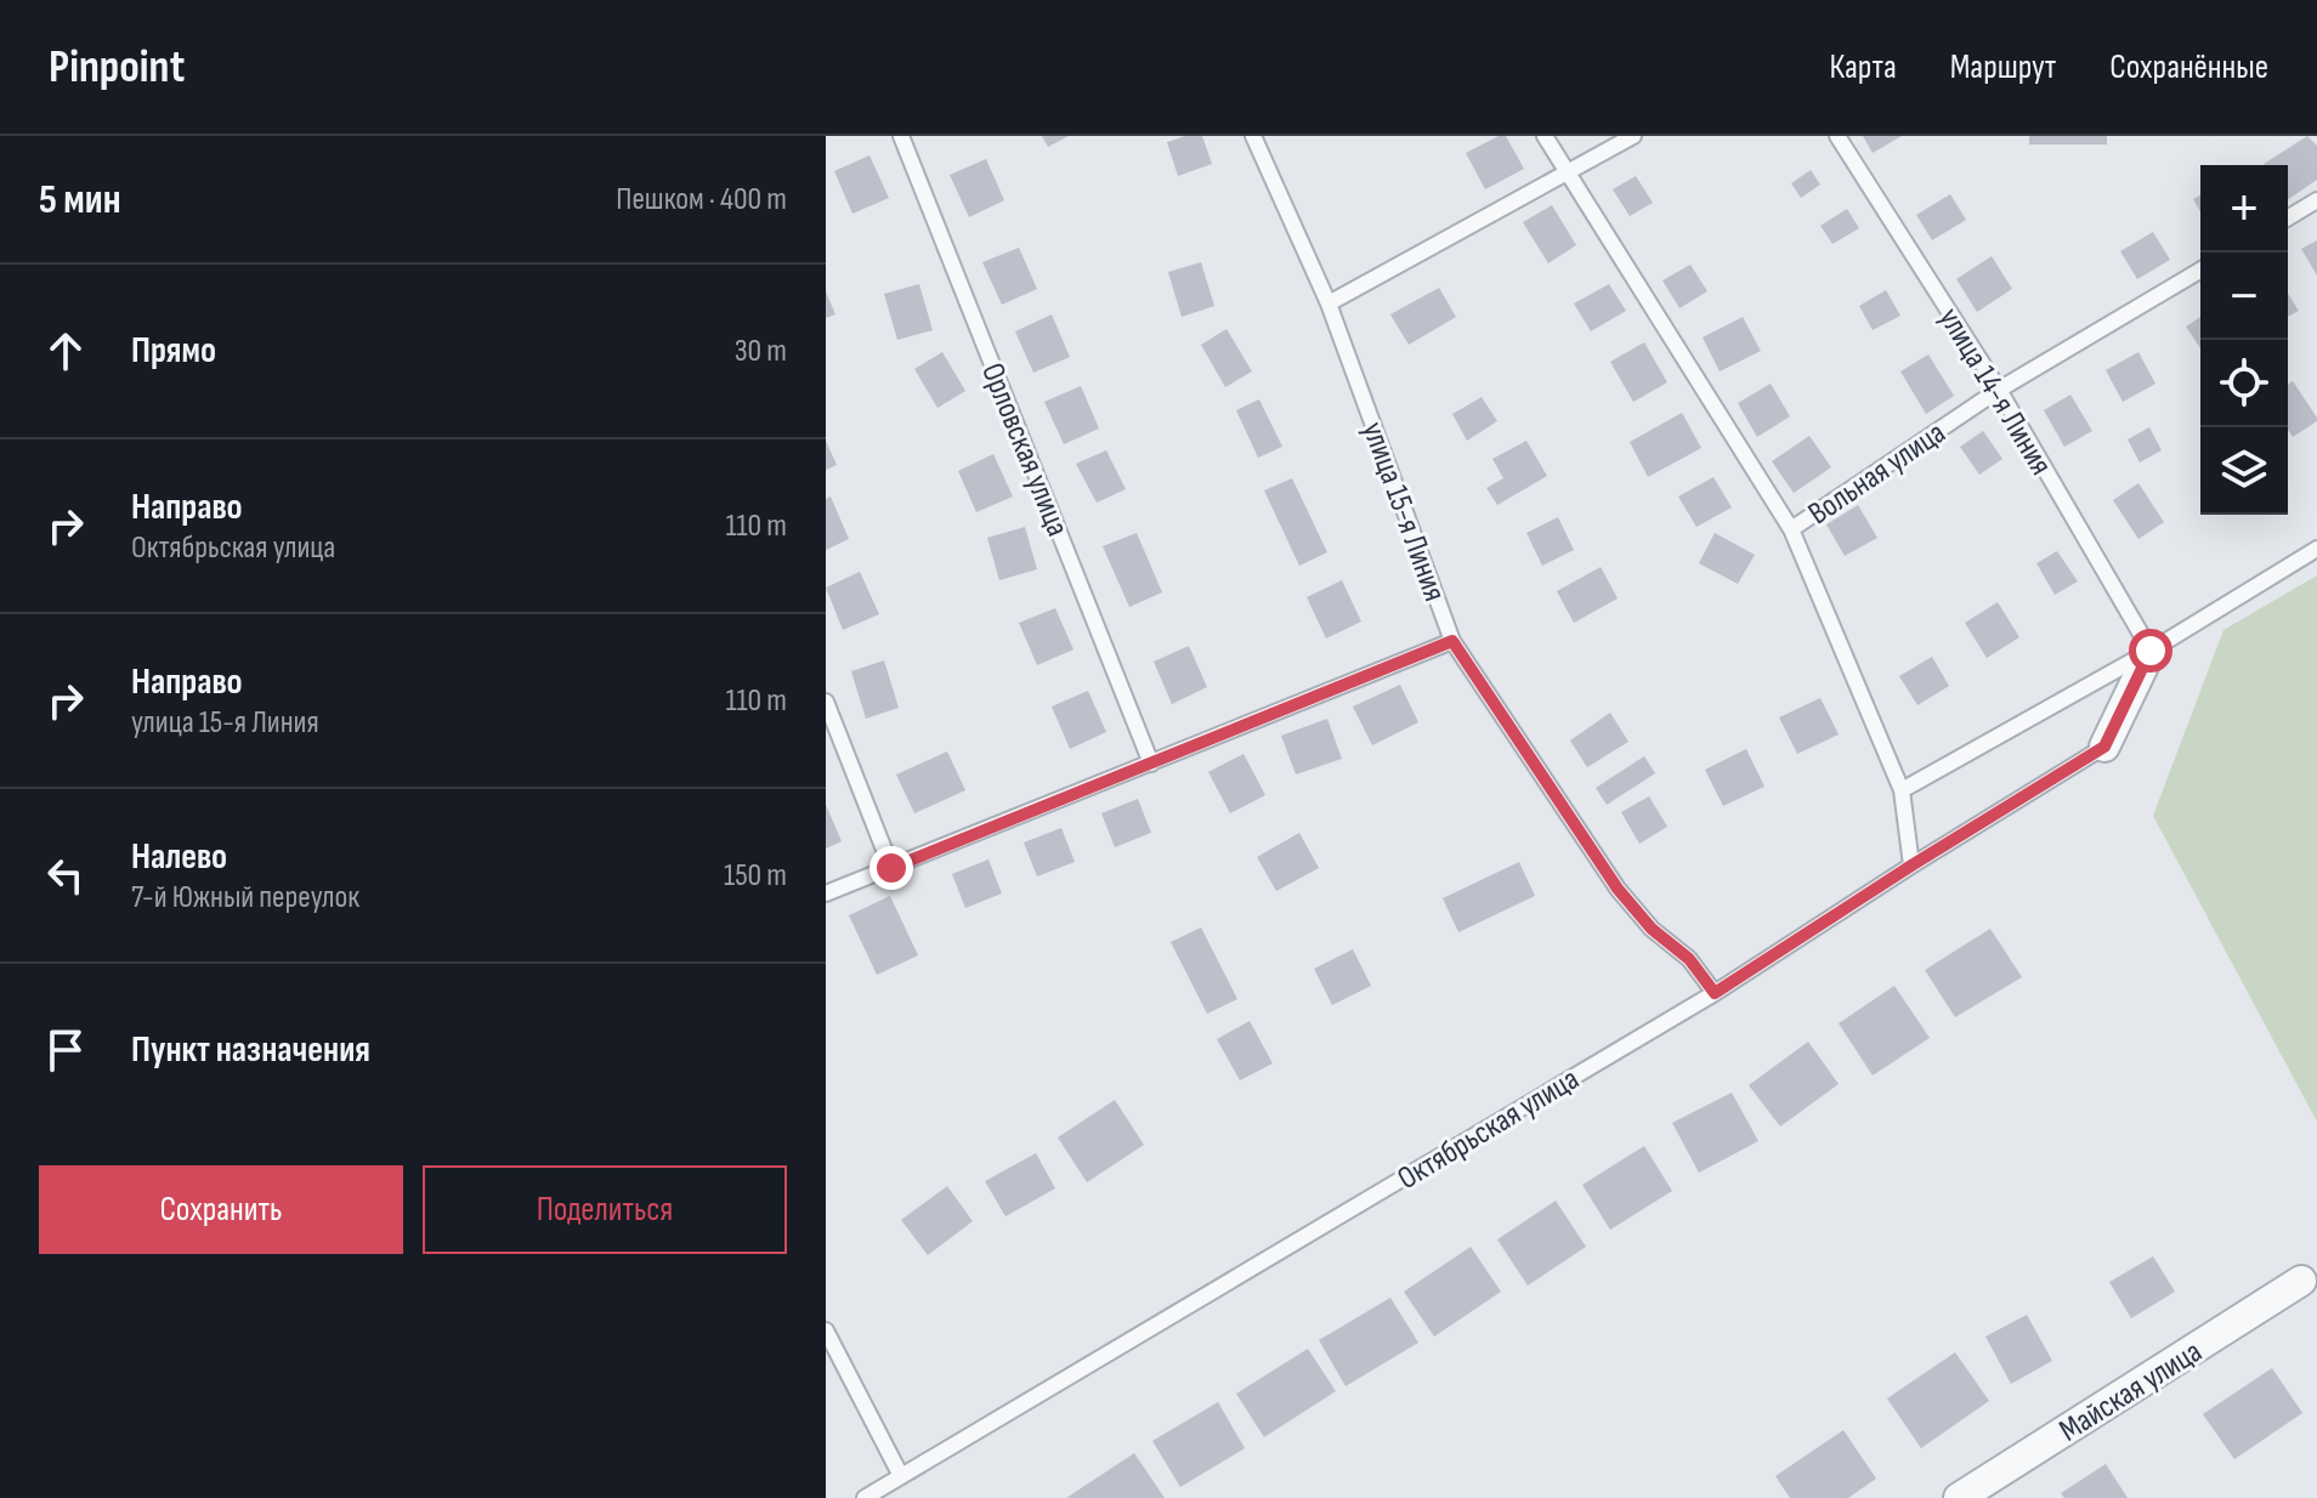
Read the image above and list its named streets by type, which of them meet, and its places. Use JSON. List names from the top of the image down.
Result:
{
  "streets": {
    "street": ["Майская улица"],
    "lane": [
      "улица 14-я Линия",
      "Орловская улица",
      "Вольная улица",
      "улица 15-я Линия",
      "Октябрьская улица"
    ]
  },
  "crossings": [
    ["улица 14-я Линия", "Вольная улица"],
    ["улица 15-я Линия", "Октябрьская улица"]
  ],
  "page": {
    "header": "Pinpoint",
    "nav": ["Карта", "Маршрут", "Сохранённые"],
    "heading": ["5 мин", "Пешком · 400 m"],
    "map_buttons": ["+", "−"],
    "list": [
      ["Прямо", "30 m"],
      ["Направо", "Октябрьская улица", "110 m"],
      ["Направо", "улица 15-я Линия", "110 m"],
      ["Налево", "7-й Южный переулок", "150 m"],
      "Пункт назначения"
    ],
    "buttons": ["Сохранить", "Поделиться"]
  }
}
